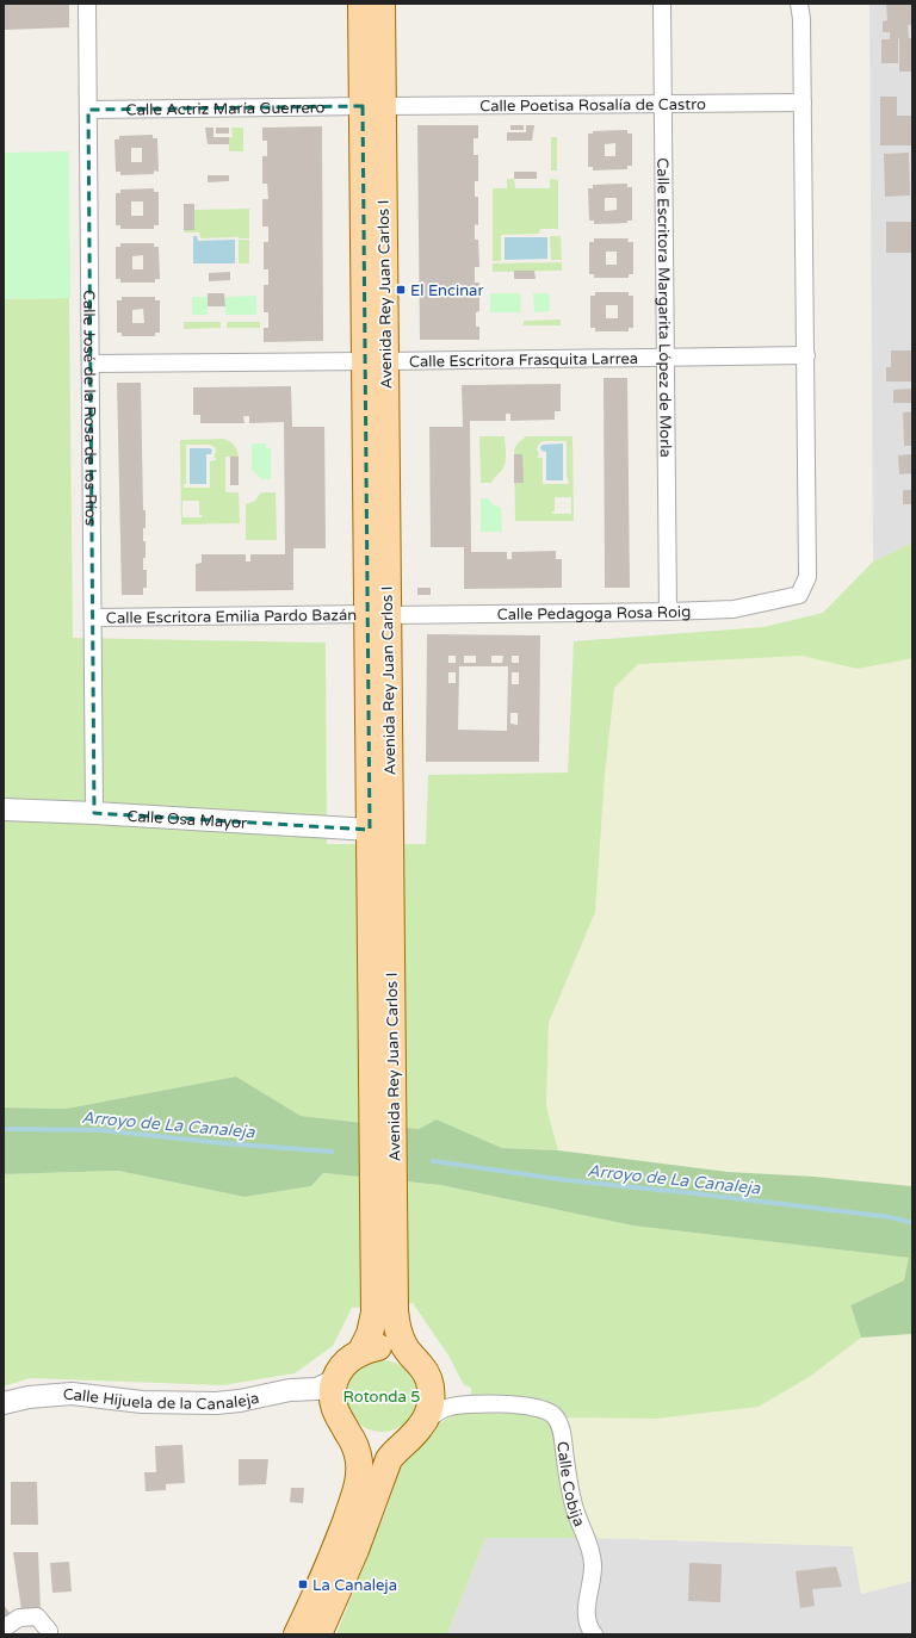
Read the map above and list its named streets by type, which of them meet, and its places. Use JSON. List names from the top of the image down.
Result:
{
  "streets": {
    "main road": ["Avenida Rey Juan Carlos I"],
    "street": [
      "Calle Poetisa Rosalía de Castro",
      "Calle Actriz María Guerrero",
      "Calle Escritora Margarita López de Morla",
      "Calle Escritora Frasquita Larrea",
      "Calle José de la Rosa de los Ríos",
      "Calle Pedagoga Rosa Roig",
      "Calle Escritora Emilia Pardo Bazán",
      "Calle Osa Mayor",
      "Calle Hijuela de la Canaleja",
      "Calle Cobija"
    ]
  },
  "crossings": [
    ["Calle Poetisa Rosalía de Castro", "Calle Actriz María Guerrero"],
    ["Calle Poetisa Rosalía de Castro", "Avenida Rey Juan Carlos I"],
    ["Calle Poetisa Rosalía de Castro", "Calle Escritora Margarita López de Morla"],
    ["Calle Actriz María Guerrero", "Avenida Rey Juan Carlos I"],
    ["Calle Actriz María Guerrero", "Calle José de la Rosa de los Ríos"],
    ["Avenida Rey Juan Carlos I", "Calle Escritora Frasquita Larrea"],
    ["Avenida Rey Juan Carlos I", "Calle Pedagoga Rosa Roig"],
    ["Avenida Rey Juan Carlos I", "Calle Escritora Emilia Pardo Bazán"],
    ["Avenida Rey Juan Carlos I", "Calle Osa Mayor"],
    ["Avenida Rey Juan Carlos I", "Calle Hijuela de la Canaleja"],
    ["Avenida Rey Juan Carlos I", "Calle Cobija"],
    ["Calle Escritora Margarita López de Morla", "Calle Escritora Frasquita Larrea"],
    ["Calle Escritora Margarita López de Morla", "Calle Pedagoga Rosa Roig"],
    ["Calle Escritora Frasquita Larrea", "Calle José de la Rosa de los Ríos"],
    ["Calle Escritora Frasquita Larrea", "Calle Pedagoga Rosa Roig"],
    ["Calle José de la Rosa de los Ríos", "Calle Escritora Emilia Pardo Bazán"],
    ["Calle José de la Rosa de los Ríos", "Calle Osa Mayor"],
    ["Calle Pedagoga Rosa Roig", "Calle Escritora Emilia Pardo Bazán"],
    ["Calle Hijuela de la Canaleja", "Calle Cobija"]
  ],
  "water": ["Arroyo de La Canaleja"],
  "parks": ["Rotonda 5"],
  "places": {
    "transit": ["El Encinar", "La Canaleja"]
  }
}
